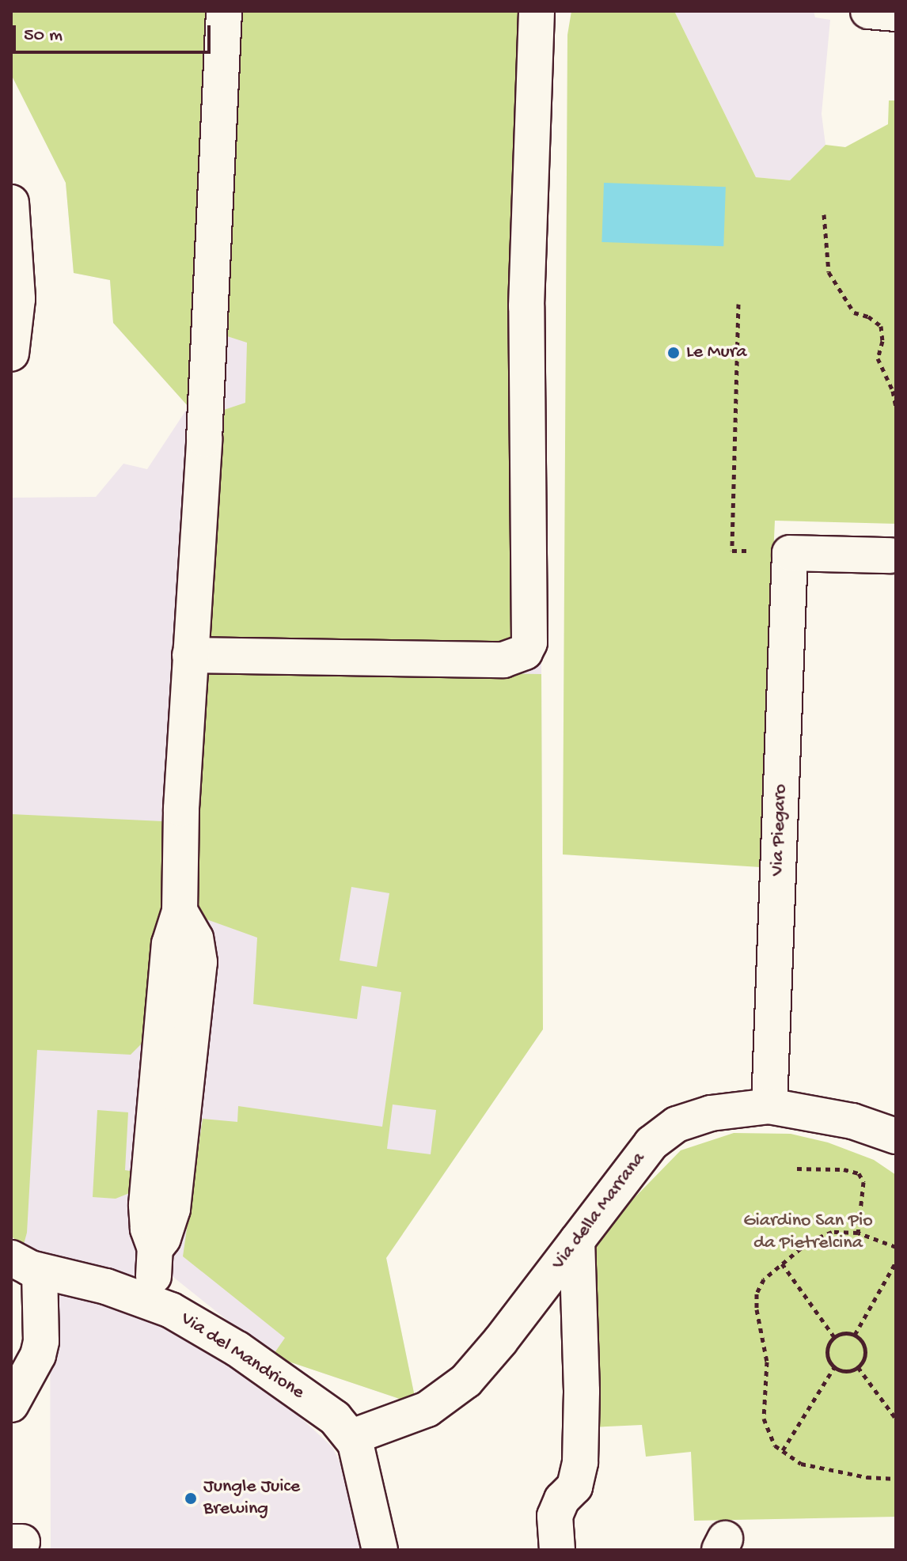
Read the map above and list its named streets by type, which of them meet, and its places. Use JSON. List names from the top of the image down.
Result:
{
  "streets": {
    "street": ["Via Piegaro", "Via della Marrana", "Via del Mandrione"]
  },
  "crossings": [
    ["Via Piegaro", "Via della Marrana"],
    ["Via della Marrana", "Via del Mandrione"]
  ],
  "parks": ["Giardino San Pio da Pietrelcina"],
  "places": ["Le Mura", "Jungle Juice Brewing"],
  "scale_bar": "50 m"
}
